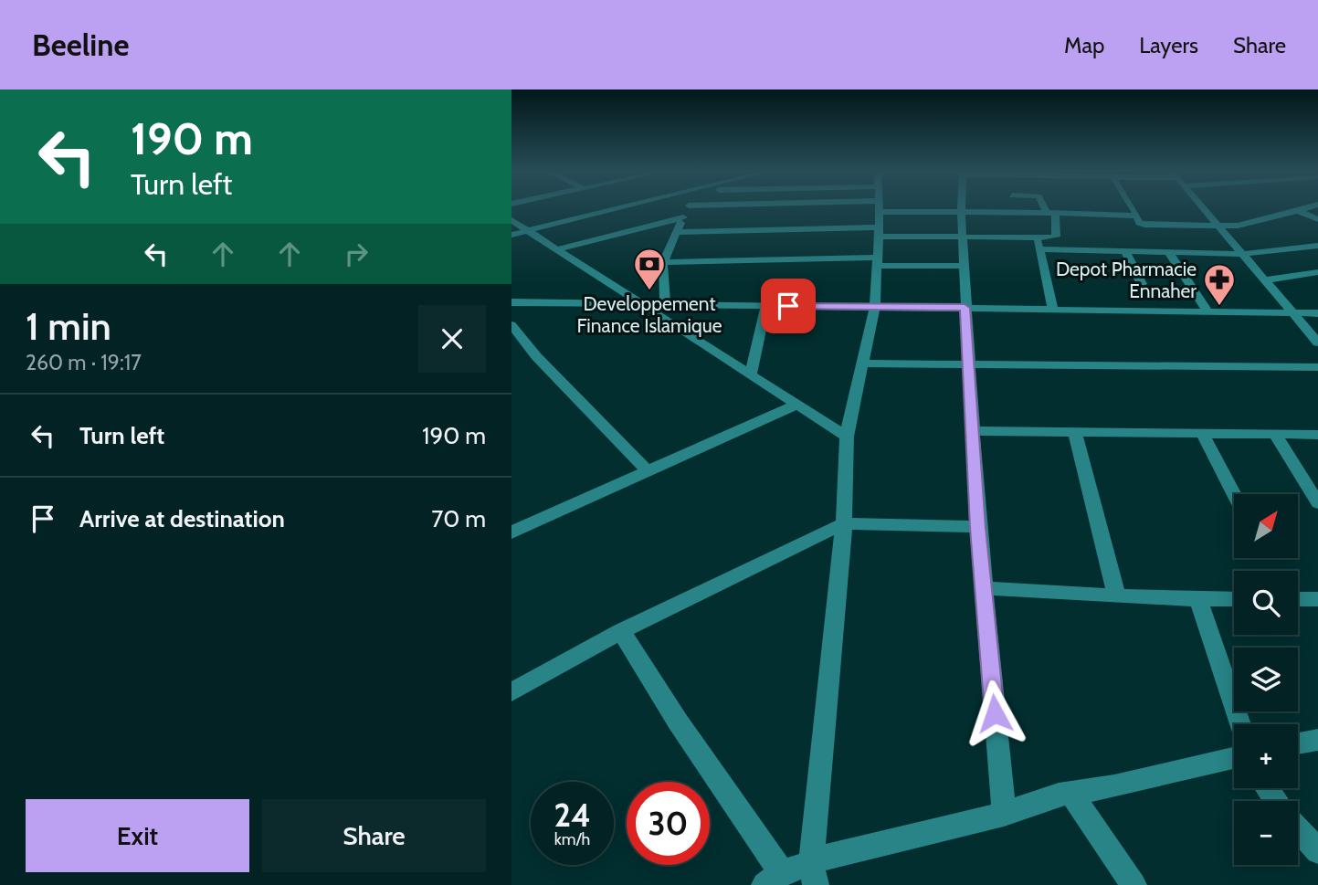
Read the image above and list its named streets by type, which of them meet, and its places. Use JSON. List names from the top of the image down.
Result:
{
  "places": {
    "bank": ["Developpement Finance Islamique"],
    "pharmacy": ["Depot Pharmacie Ennaher"]
  },
  "north": "top right",
  "page": {
    "header": "Beeline",
    "nav": ["Map", "Layers", "Share"],
    "turn": ["190 m", "Turn left"],
    "heading": ["1 min", "260 m · 19:17"],
    "list": [
      {
        "name": "Turn left",
        "value": "190 m"
      },
      {
        "name": "Arrive at destination",
        "value": "70 m"
      }
    ],
    "map_buttons": ["+", "−"],
    "speed": "24 km/h",
    "limit": "30",
    "buttons": ["Exit", "Share"]
  }
}
